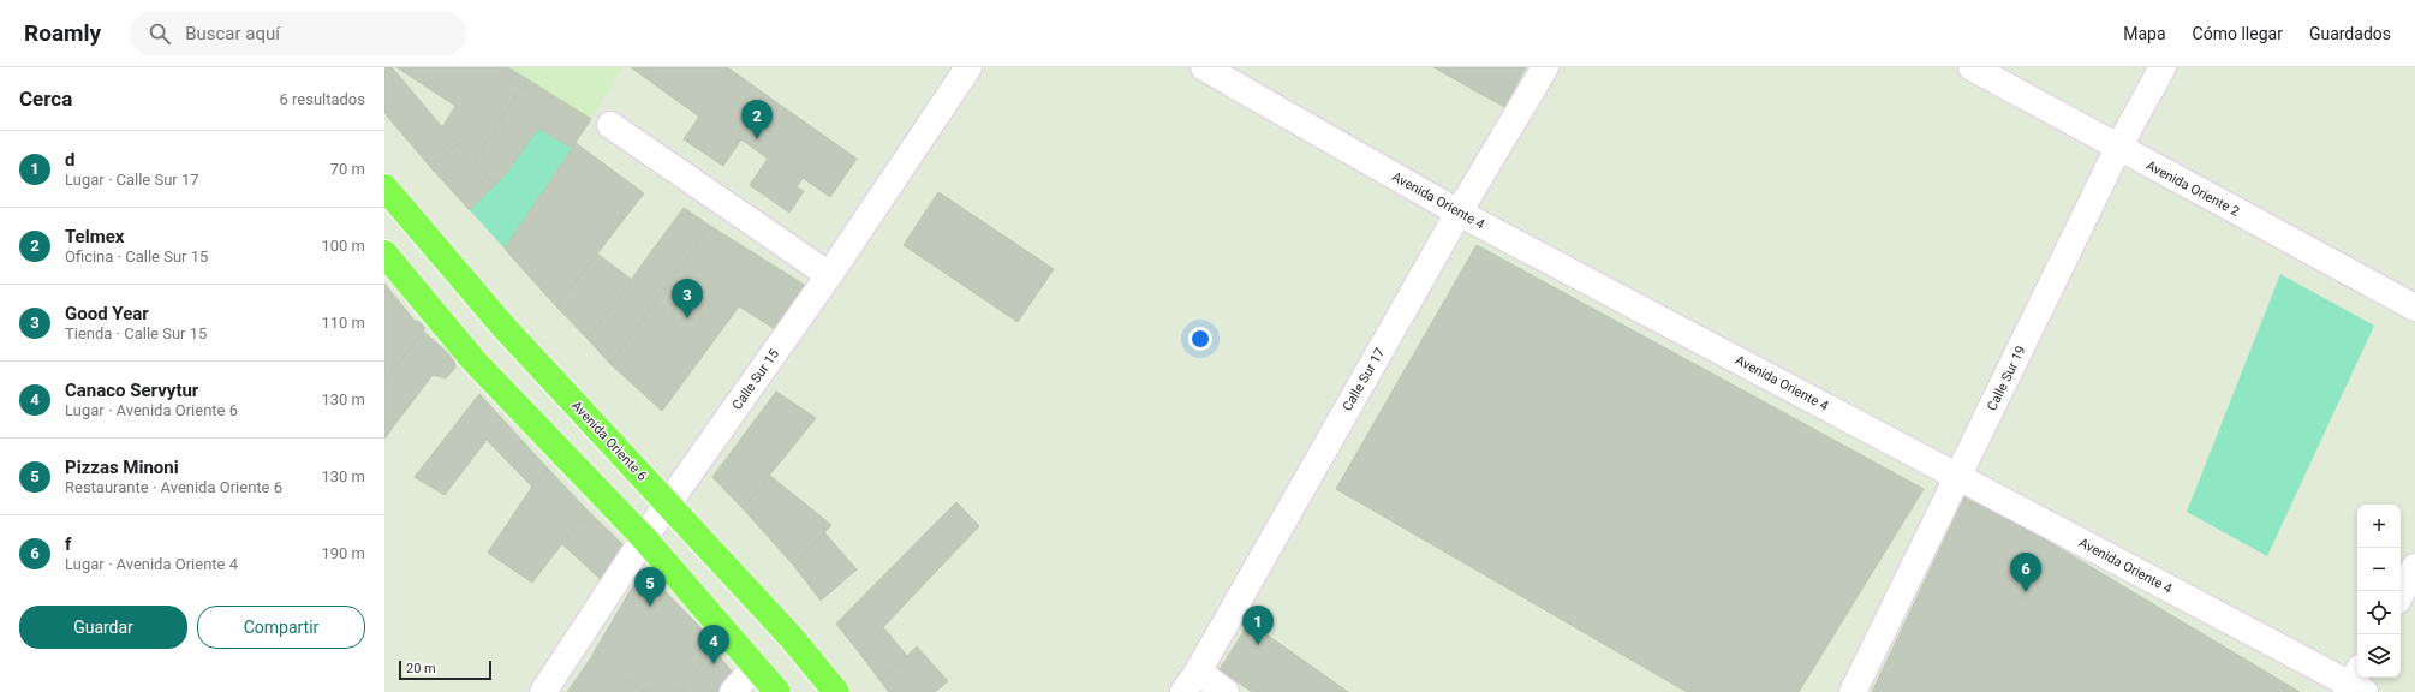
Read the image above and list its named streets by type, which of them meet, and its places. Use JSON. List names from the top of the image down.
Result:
{
  "streets": {
    "main road": ["Avenida Oriente 6"],
    "street": [
      "Avenida Oriente 2",
      "Avenida Oriente 4",
      "Calle Sur 19",
      "Calle Sur 15",
      "Calle Sur 17"
    ]
  },
  "crossings": [
    ["Avenida Oriente 2", "Calle Sur 19"],
    ["Avenida Oriente 4", "Calle Sur 19"],
    ["Avenida Oriente 4", "Calle Sur 17"],
    ["Calle Sur 15", "Avenida Oriente 6"]
  ],
  "scale_bar": "20 m",
  "page": {
    "header": "Roamly",
    "search": "Buscar aquí",
    "nav": ["Mapa", "Cómo llegar", "Guardados"],
    "heading": ["Cerca", "6 resultados"],
    "pins": [
      "2",
      "3",
      "6",
      "5",
      "1",
      "4"
    ],
    "list": [
      {
        "mark": "1",
        "name": "d",
        "note": "Lugar · Calle Sur 17",
        "value": "70 m"
      },
      {
        "mark": "2",
        "name": "Telmex",
        "note": "Oficina · Calle Sur 15",
        "value": "100 m"
      },
      {
        "mark": "3",
        "name": "Good Year",
        "note": "Tienda · Calle Sur 15",
        "value": "110 m"
      },
      {
        "mark": "4",
        "name": "Canaco Servytur",
        "note": "Lugar · Avenida Oriente 6",
        "value": "130 m"
      },
      {
        "mark": "5",
        "name": "Pizzas Minoni",
        "note": "Restaurante · Avenida Oriente 6",
        "value": "130 m"
      },
      {
        "mark": "6",
        "name": "f",
        "note": "Lugar · Avenida Oriente 4",
        "value": "190 m"
      }
    ],
    "map_buttons": ["+", "−"],
    "buttons": ["Guardar", "Compartir"],
    "scale": "20 m"
  }
}
